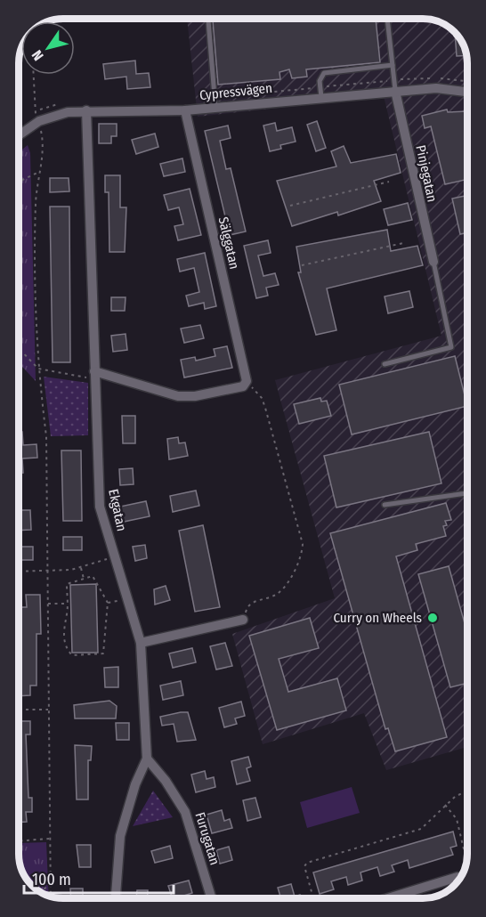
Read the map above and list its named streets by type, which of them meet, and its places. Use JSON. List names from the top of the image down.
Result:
{
  "streets": {
    "street": [
      "Cypressvägen",
      "Pinjegatan",
      "Sälggatan",
      "Ekgatan",
      "Furugatan"
    ]
  },
  "crossings": [
    ["Cypressvägen", "Pinjegatan"],
    ["Cypressvägen", "Sälggatan"],
    ["Cypressvägen", "Ekgatan"],
    ["Ekgatan", "Furugatan"]
  ],
  "places": ["Curry on Wheels"],
  "scale_bar": "100 m",
  "north": "bottom left"
}
